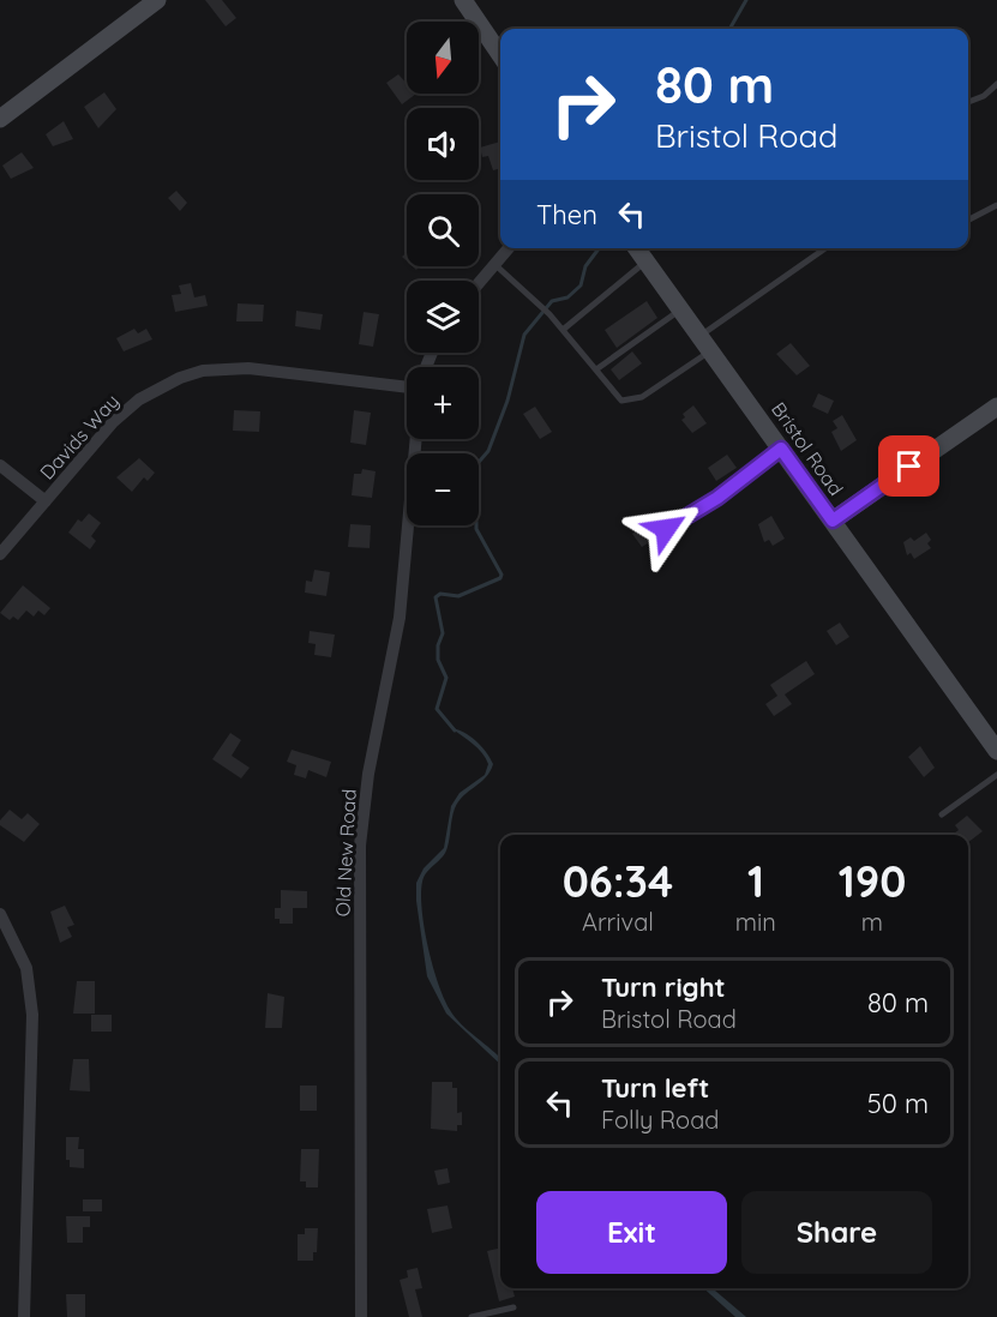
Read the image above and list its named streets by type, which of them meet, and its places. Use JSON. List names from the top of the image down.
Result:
{
  "streets": {
    "main road": ["Bristol Road"],
    "street": ["Davids Way", "Old New Road"]
  },
  "north": "bottom",
  "page": {
    "map_buttons": ["+", "−"],
    "turn": ["80 m", "Bristol Road"],
    "then": "Then",
    "eta": [
      "06:34",
      "Arrival",
      "1",
      "min",
      "190",
      "m"
    ],
    "list": [
      {
        "name": "Turn right",
        "note": "Bristol Road",
        "value": "80 m"
      },
      {
        "name": "Turn left",
        "note": "Folly Road",
        "value": "50 m"
      }
    ],
    "buttons": ["Exit", "Share"]
  }
}
